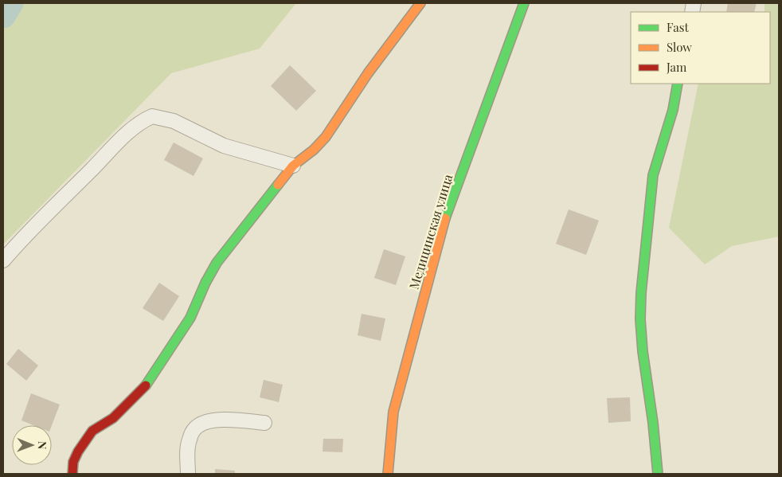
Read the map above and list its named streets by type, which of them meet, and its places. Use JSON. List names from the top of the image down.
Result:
{
  "streets": {
    "street": ["Медицинская улица"]
  },
  "legend": ["Fast", "Slow", "Jam"],
  "north": "right"
}
